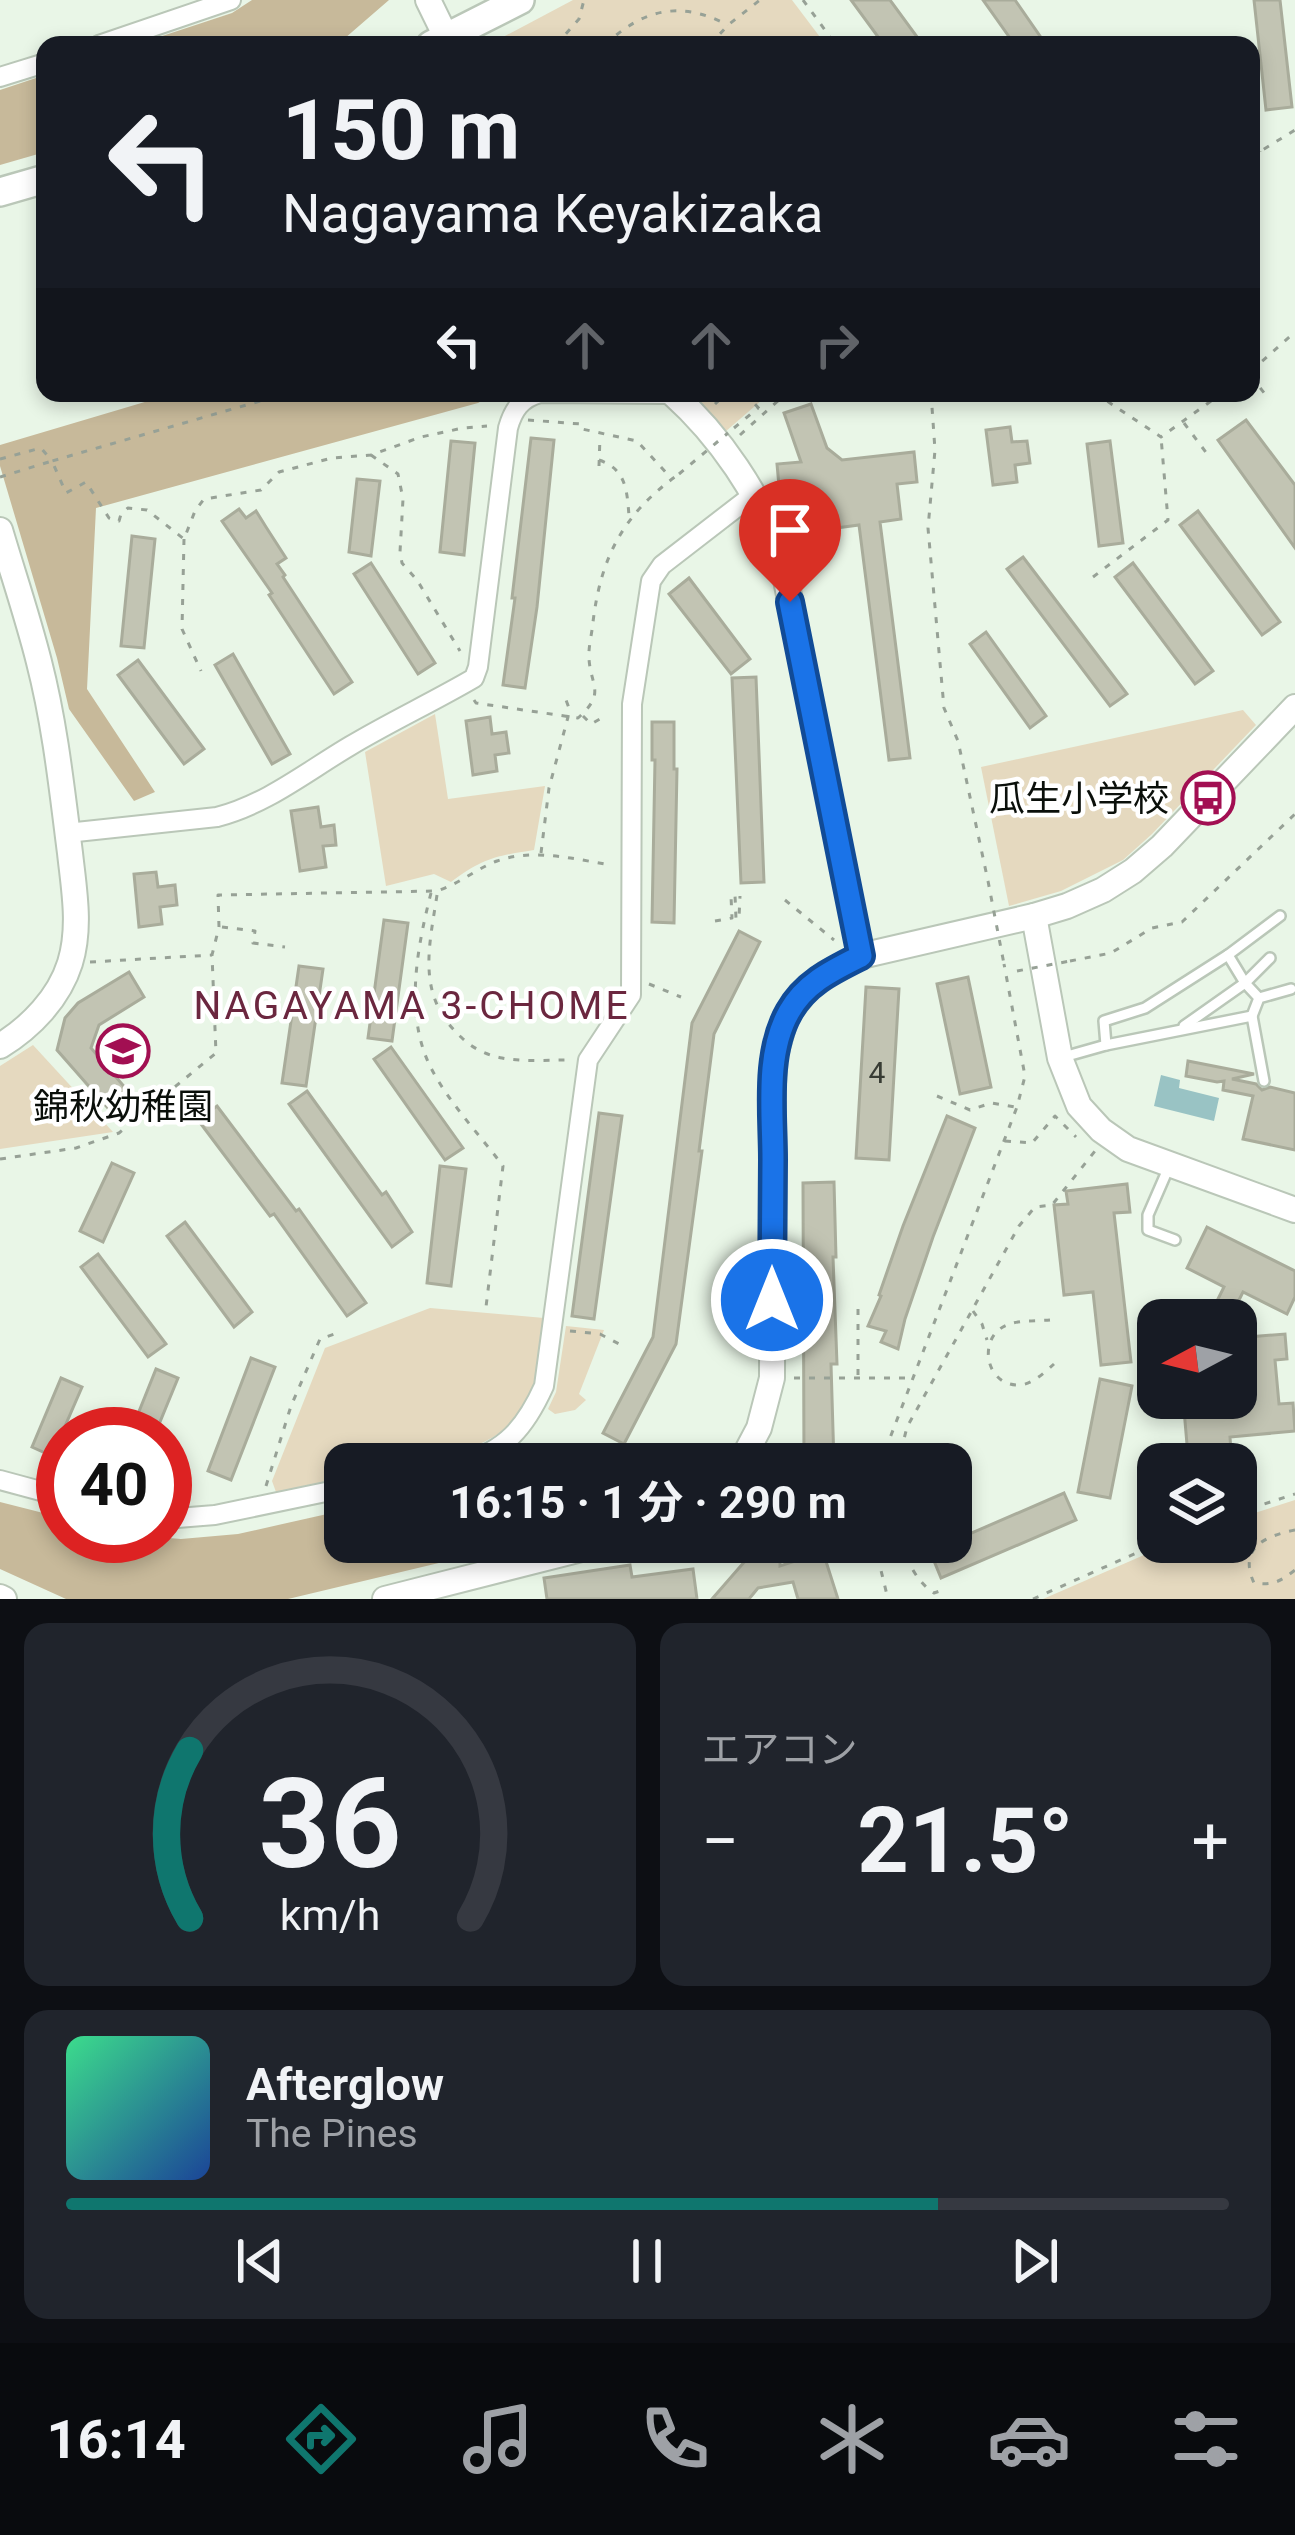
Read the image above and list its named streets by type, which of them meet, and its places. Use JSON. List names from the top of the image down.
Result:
{
  "districts": ["NAGAYAMA 3-CHOME"],
  "places": {
    "bus stop": ["瓜生小学校"],
    "school or university": ["錦秋幼稚園"]
  },
  "house_numbers": ["4"],
  "north": "left",
  "page": {
    "turn": ["150 m", "Nagayama Keyakizaka"],
    "limit": "40",
    "trip": "16:15 · 1 分 · 290 m",
    "tile": "エアコン",
    "heat": ["−", "21.5°", "+"],
    "song": ["Afterglow", "The Pines"],
    "tabs": "16:14",
    "gauge": ["36", "km/h"]
  }
}
